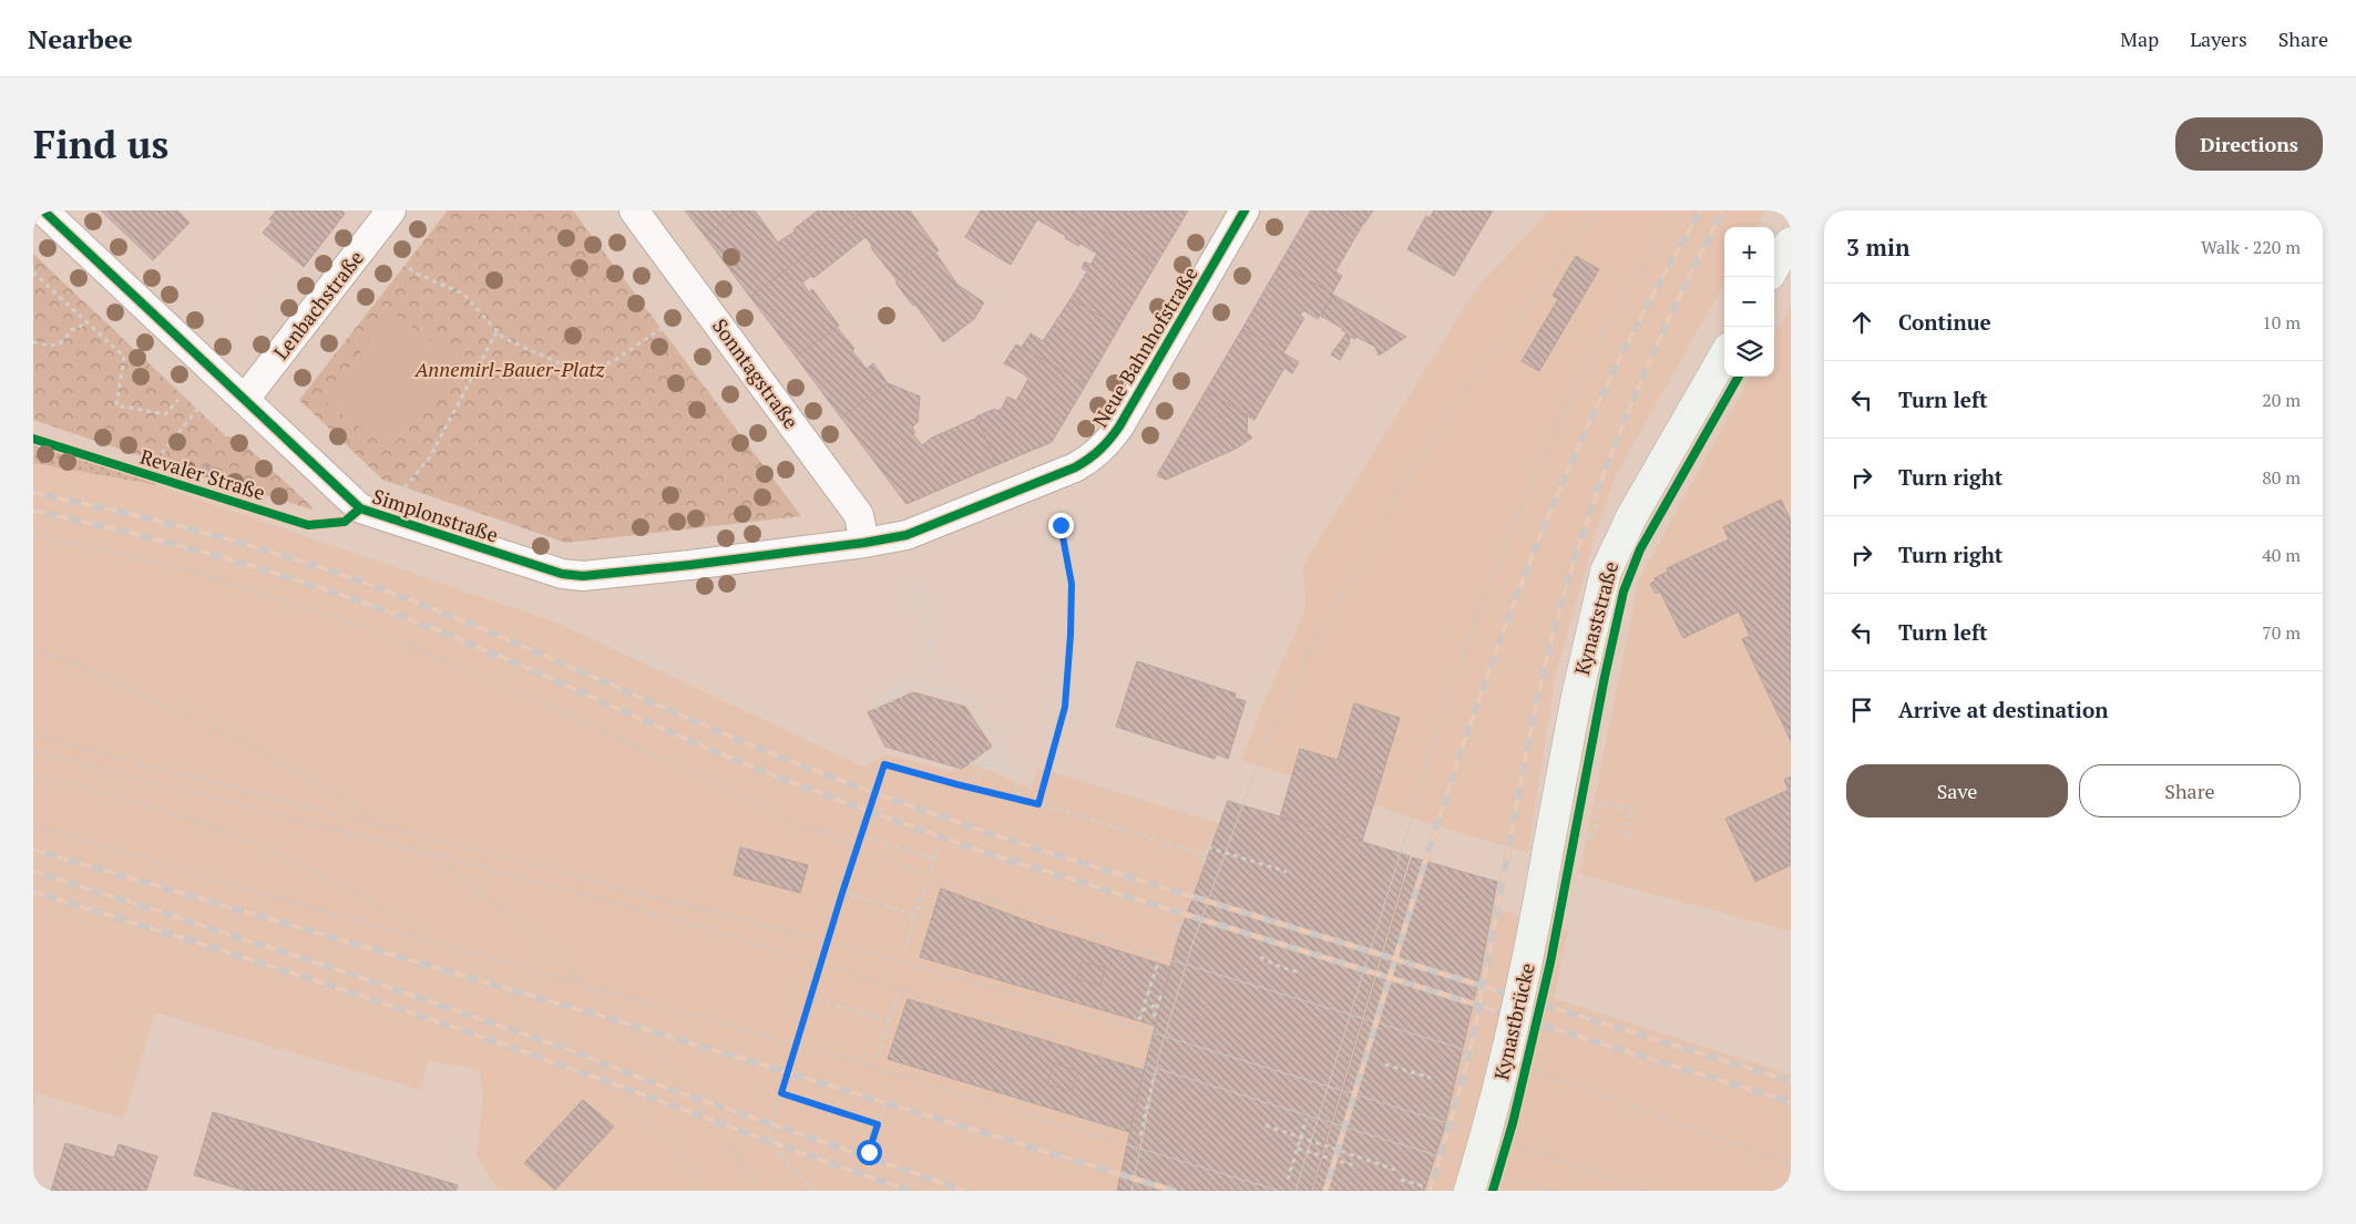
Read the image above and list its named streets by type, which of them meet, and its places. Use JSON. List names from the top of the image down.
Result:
{
  "streets": {
    "street": [
      "Lenbachstraße",
      "Neue Bahnhofstraße",
      "Sonntagstraße",
      "Simplonstraße",
      "Kynaststraße",
      "Kynastbrücke"
    ],
    "cycle path": ["Revaler Straße"]
  },
  "crossings": [
    ["Lenbachstraße", "Simplonstraße"],
    ["Neue Bahnhofstraße", "Sonntagstraße"],
    ["Neue Bahnhofstraße", "Simplonstraße"],
    ["Sonntagstraße", "Simplonstraße"],
    ["Kynaststraße", "Kynastbrücke"]
  ],
  "parks": ["Annemirl-Bauer-Platz"],
  "page": {
    "header": "Nearbee",
    "nav": ["Map", "Layers", "Share"],
    "buttons": [
      "Directions",
      ["Save", "Share"]
    ],
    "title": "Find us",
    "heading": ["3 min", "Walk · 220 m"],
    "map_buttons": ["+", "−"],
    "list": [
      ["Continue", "10 m"],
      ["Turn left", "20 m"],
      ["Turn right", "80 m"],
      ["Turn right", "40 m"],
      ["Turn left", "70 m"],
      "Arrive at destination"
    ]
  }
}
